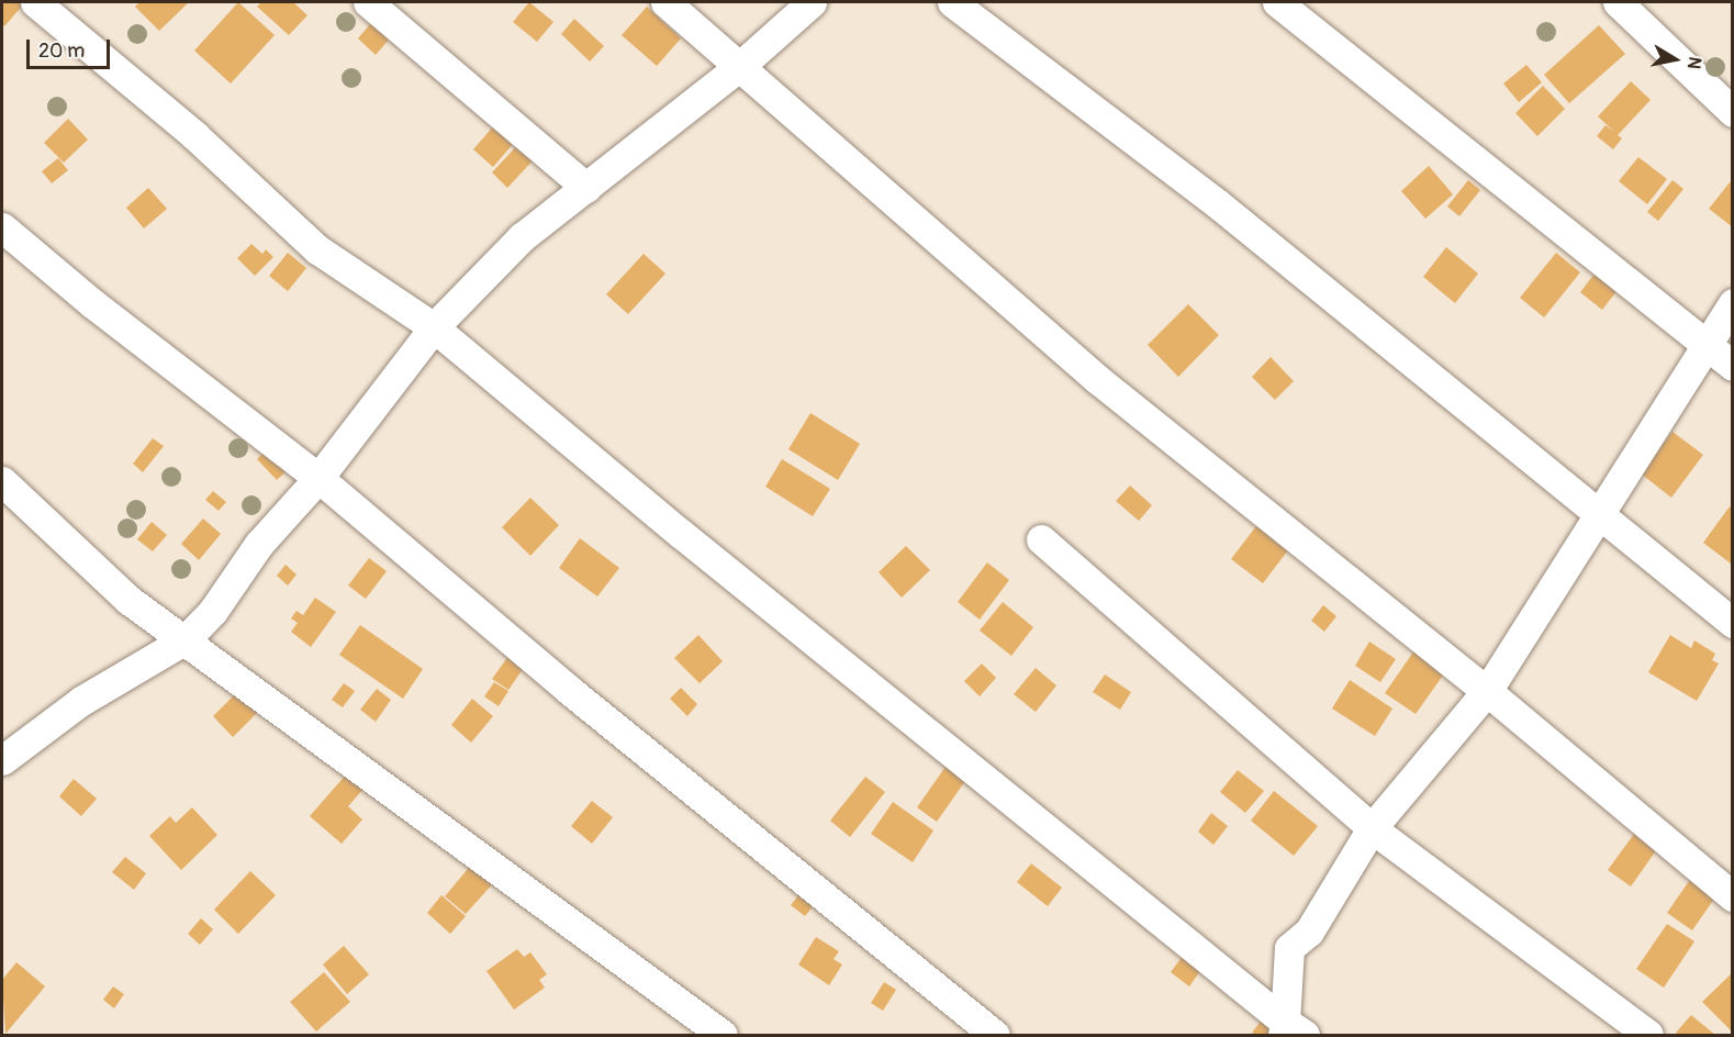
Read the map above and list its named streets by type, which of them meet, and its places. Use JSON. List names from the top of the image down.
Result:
{
  "scale_bar": "20 m",
  "north": "right"
}
